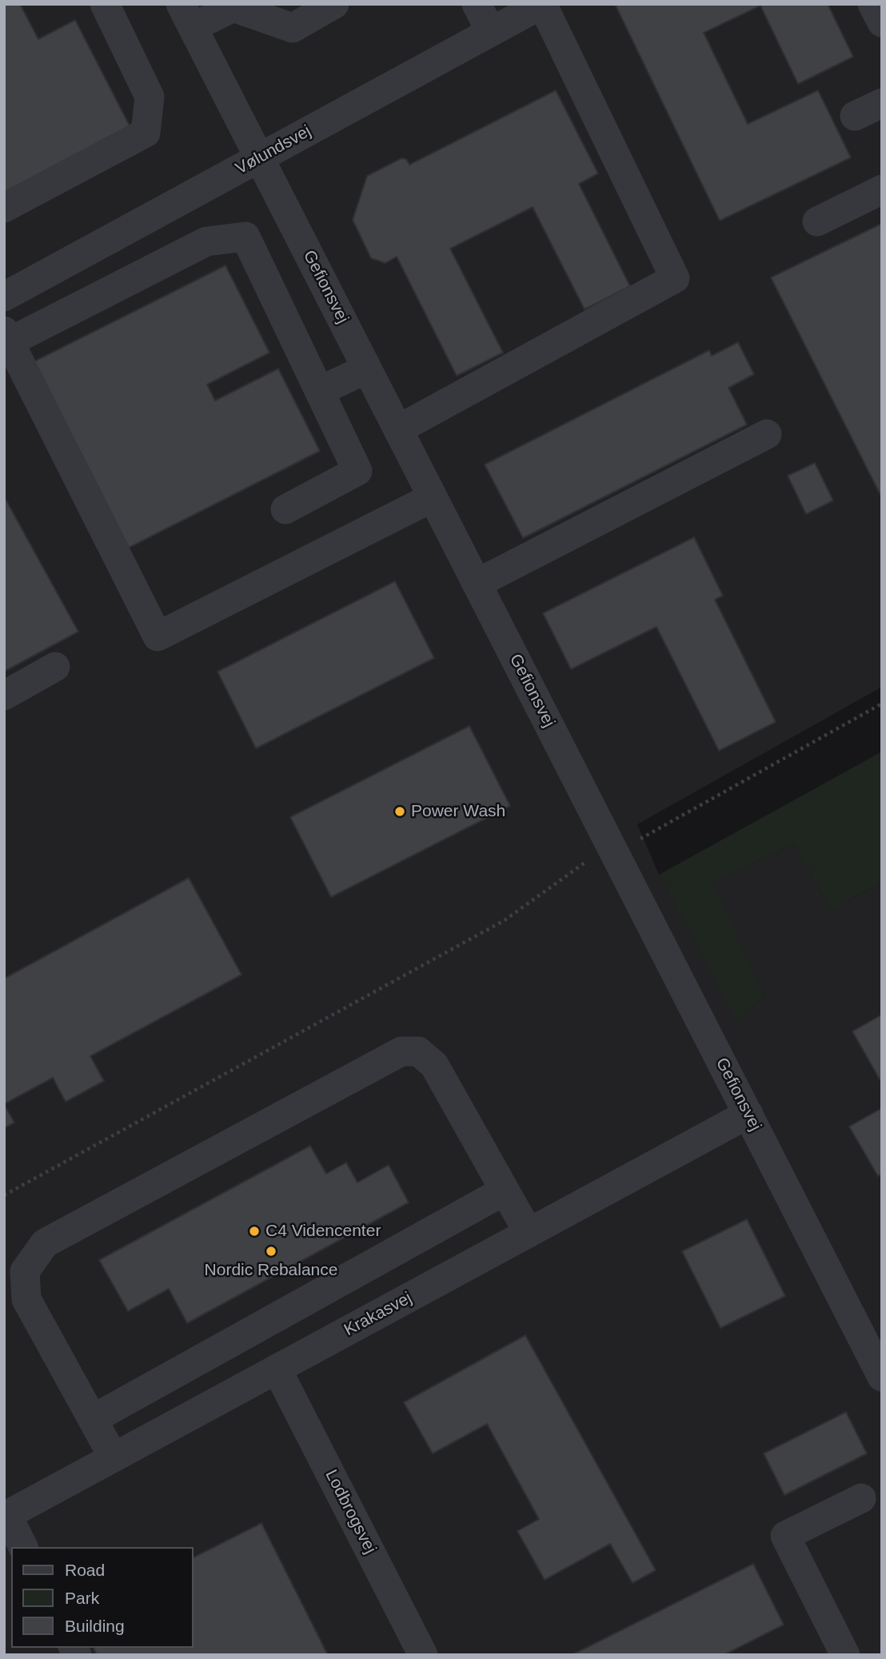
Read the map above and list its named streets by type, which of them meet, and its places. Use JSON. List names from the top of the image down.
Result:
{
  "streets": {
    "street": [
      "Vølundsvej",
      "Gefionsvej",
      "Krakasvej",
      "Lodbrogsvej"
    ]
  },
  "crossings": [
    ["Vølundsvej", "Gefionsvej"],
    ["Gefionsvej", "Krakasvej"],
    ["Krakasvej", "Lodbrogsvej"]
  ],
  "places": ["Power Wash", "C4 Videncenter", "Nordic Rebalance"],
  "legend": ["Road", "Park", "Building"]
}
